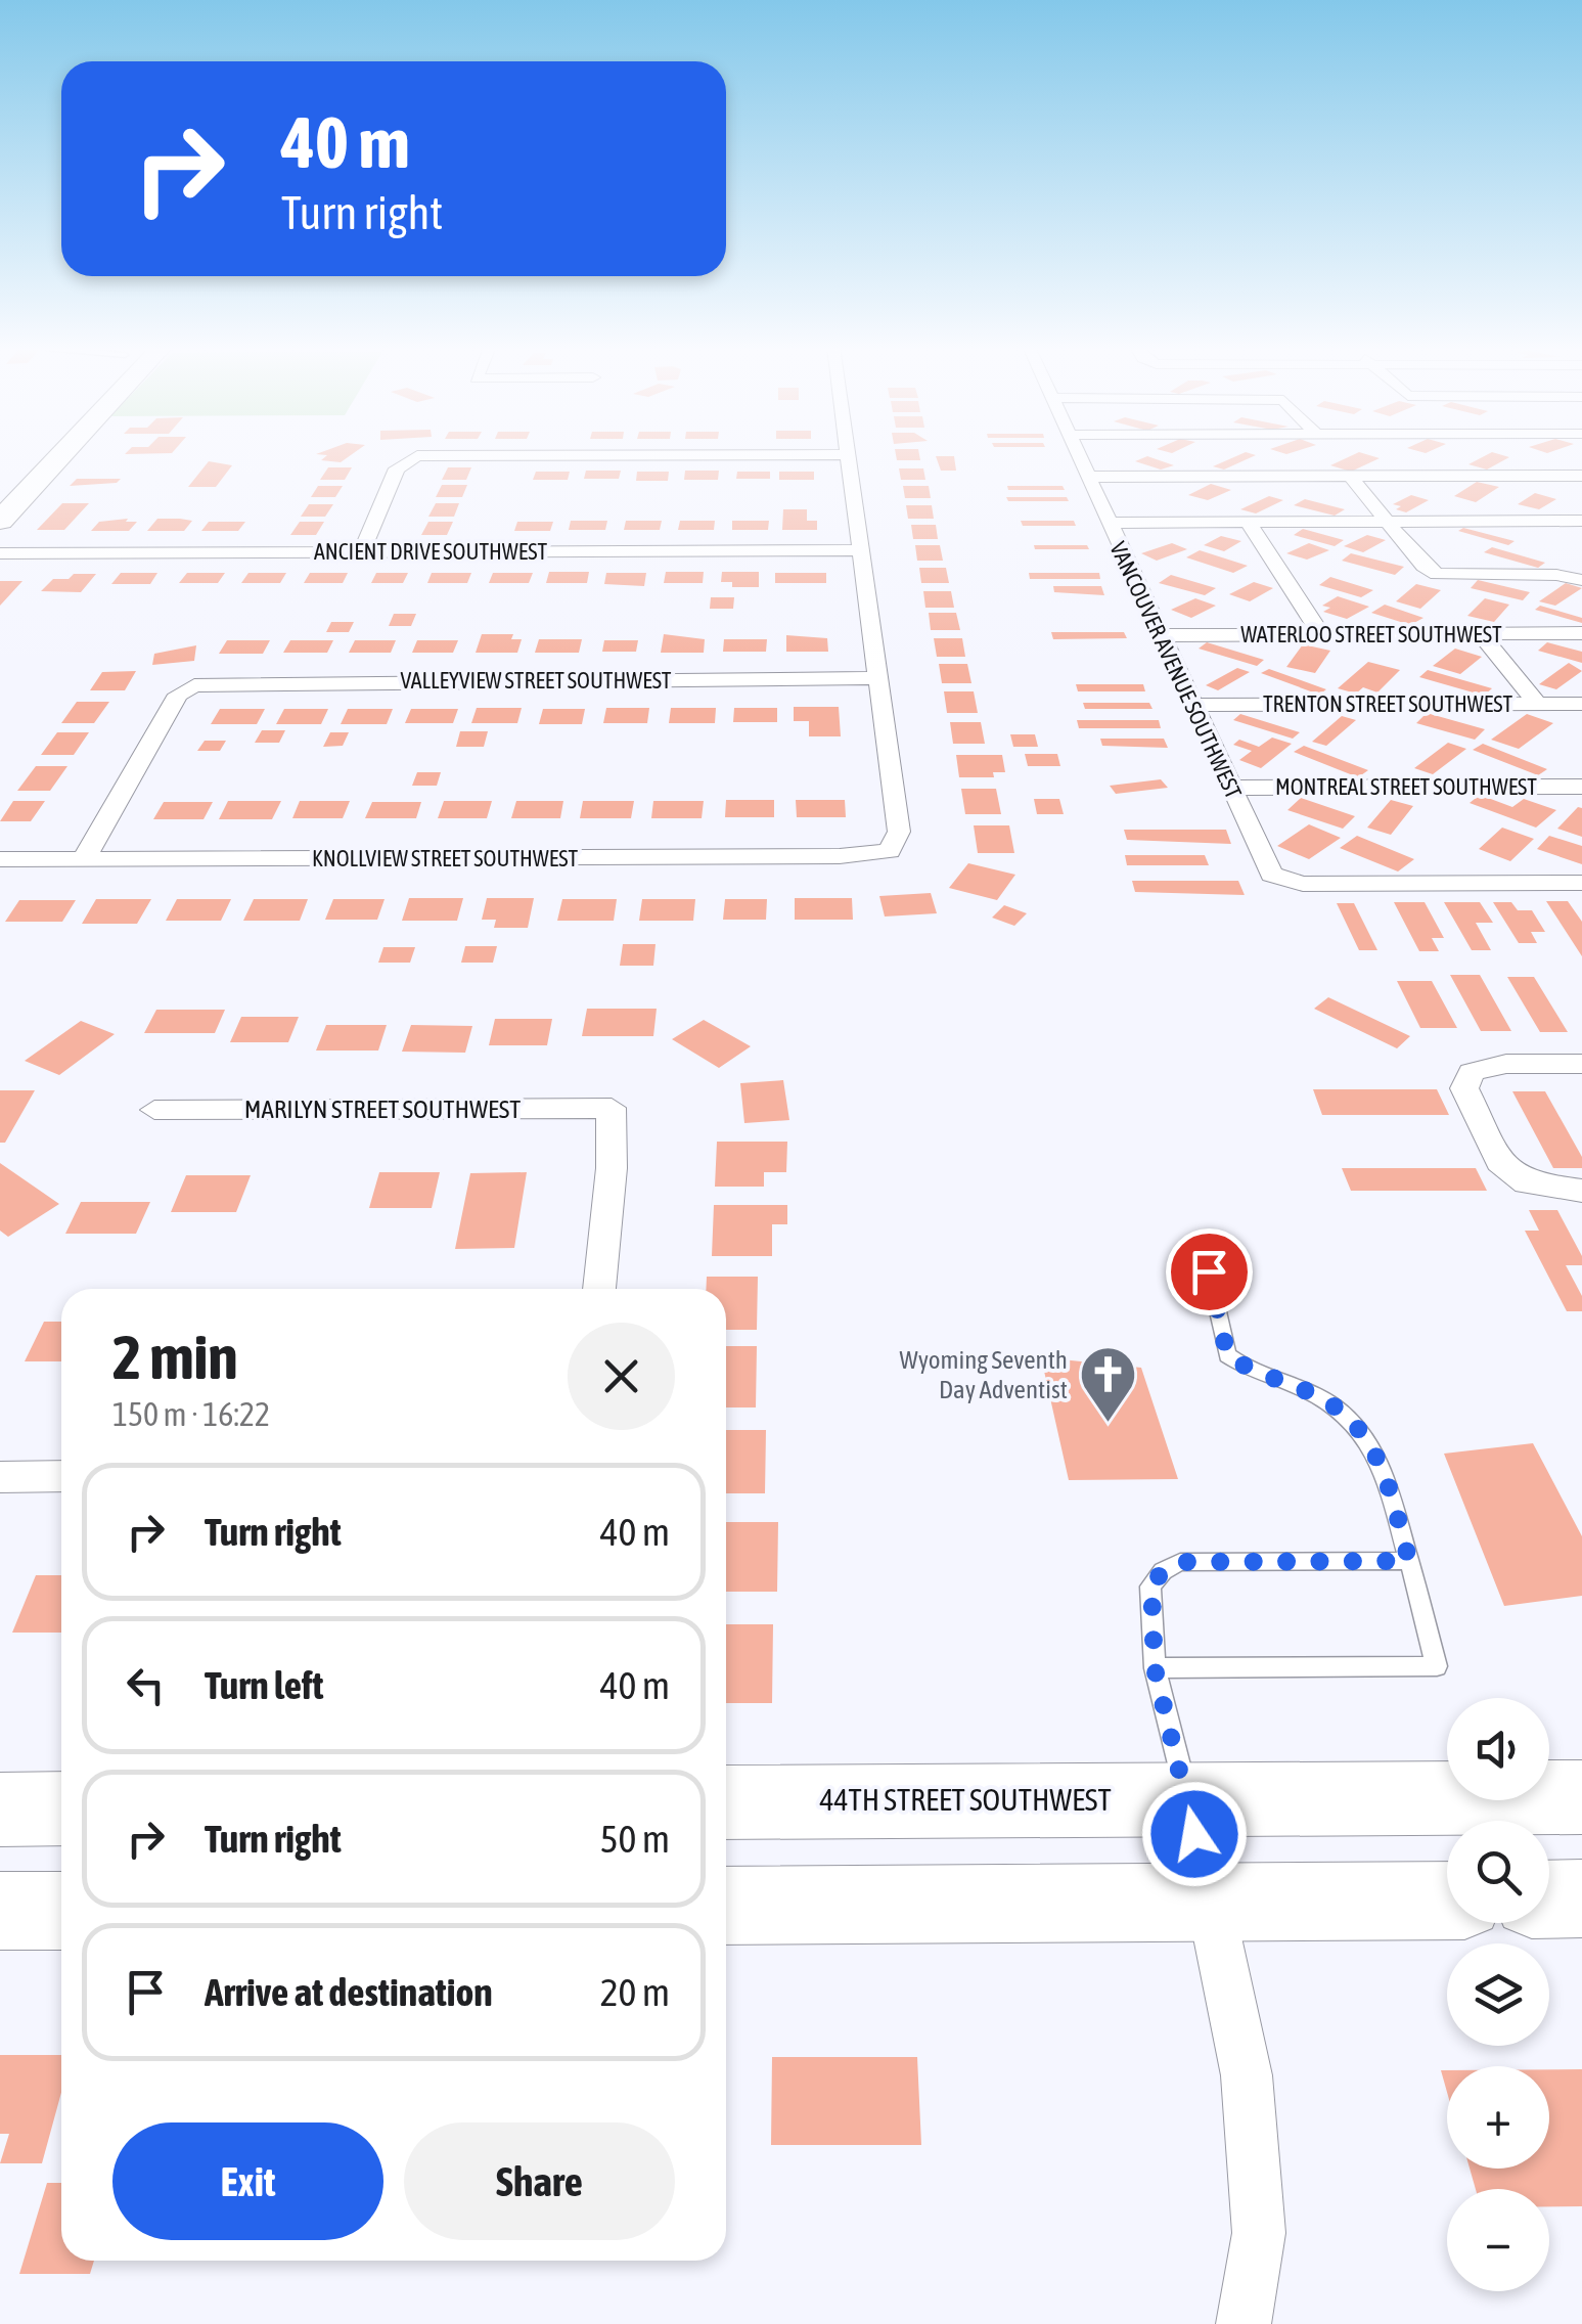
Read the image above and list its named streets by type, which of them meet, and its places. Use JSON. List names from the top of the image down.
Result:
{
  "streets": {
    "main road": ["44TH STREET SOUTHWEST"],
    "street": [
      "ANCIENT DRIVE SOUTHWEST",
      "WATERLOO STREET SOUTHWEST",
      "VANCOUVER AVENUE SOUTHWEST",
      "VALLEYVIEW STREET SOUTHWEST",
      "TRENTON STREET SOUTHWEST",
      "MONTREAL STREET SOUTHWEST",
      "KNOLLVIEW STREET SOUTHWEST",
      "MARILYN STREET SOUTHWEST"
    ]
  },
  "crossings": [
    ["WATERLOO STREET SOUTHWEST", "VANCOUVER AVENUE SOUTHWEST"],
    ["VANCOUVER AVENUE SOUTHWEST", "TRENTON STREET SOUTHWEST"],
    ["VANCOUVER AVENUE SOUTHWEST", "MONTREAL STREET SOUTHWEST"],
    ["VALLEYVIEW STREET SOUTHWEST", "KNOLLVIEW STREET SOUTHWEST"]
  ],
  "places": {
    "church": ["Wyoming Seventh Day Adventist"]
  },
  "page": {
    "turn": ["40 m", "Turn right"],
    "heading": ["2 min", "150 m · 16:22"],
    "list": [
      {
        "name": "Turn right",
        "value": "40 m"
      },
      {
        "name": "Turn left",
        "value": "40 m"
      },
      {
        "name": "Turn right",
        "value": "50 m"
      },
      {
        "name": "Arrive at destination",
        "value": "20 m"
      }
    ],
    "map_buttons": ["+", "−"],
    "buttons": ["Exit", "Share"]
  }
}
